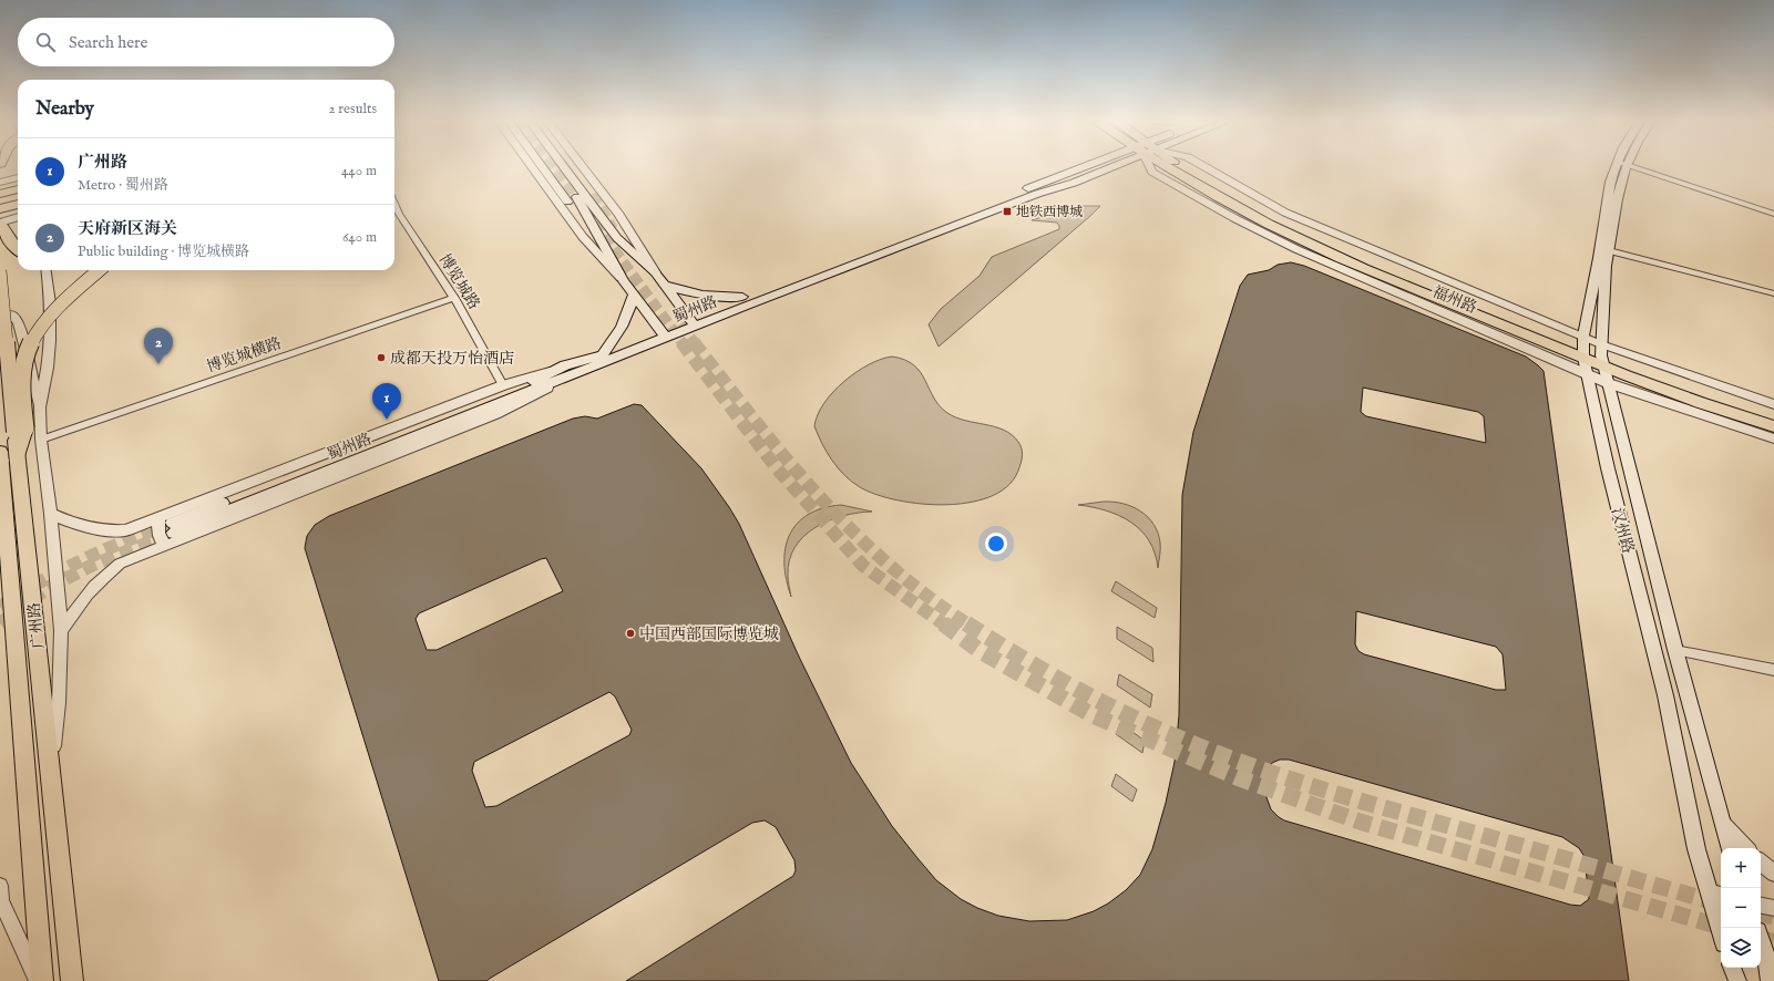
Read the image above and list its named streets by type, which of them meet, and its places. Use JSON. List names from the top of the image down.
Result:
{
  "streets": {
    "main road": [
      "福州路",
      "蜀州路",
      "汉州路",
      "广州路"
    ],
    "street": ["博览城路", "博览城横路"]
  },
  "crossings": [
    ["博览城路", "博览城横路"],
    ["福州路", "汉州路"]
  ],
  "places": {
    "transit": ["地铁西博城"],
    "other": ["成都天投万怡酒店", "中国西部国际博览城"]
  },
  "page": {
    "search": "Search here",
    "heading": ["Nearby", "2 results"],
    "list": [
      {
        "mark": "1",
        "name": "广州路",
        "note": "Metro · 蜀州路",
        "value": "440 m"
      },
      {
        "mark": "2",
        "name": "天府新区海关",
        "note": "Public building · 博览城横路",
        "value": "640 m"
      }
    ],
    "pins": ["2", "1"],
    "map_buttons": ["+", "−"]
  }
}
